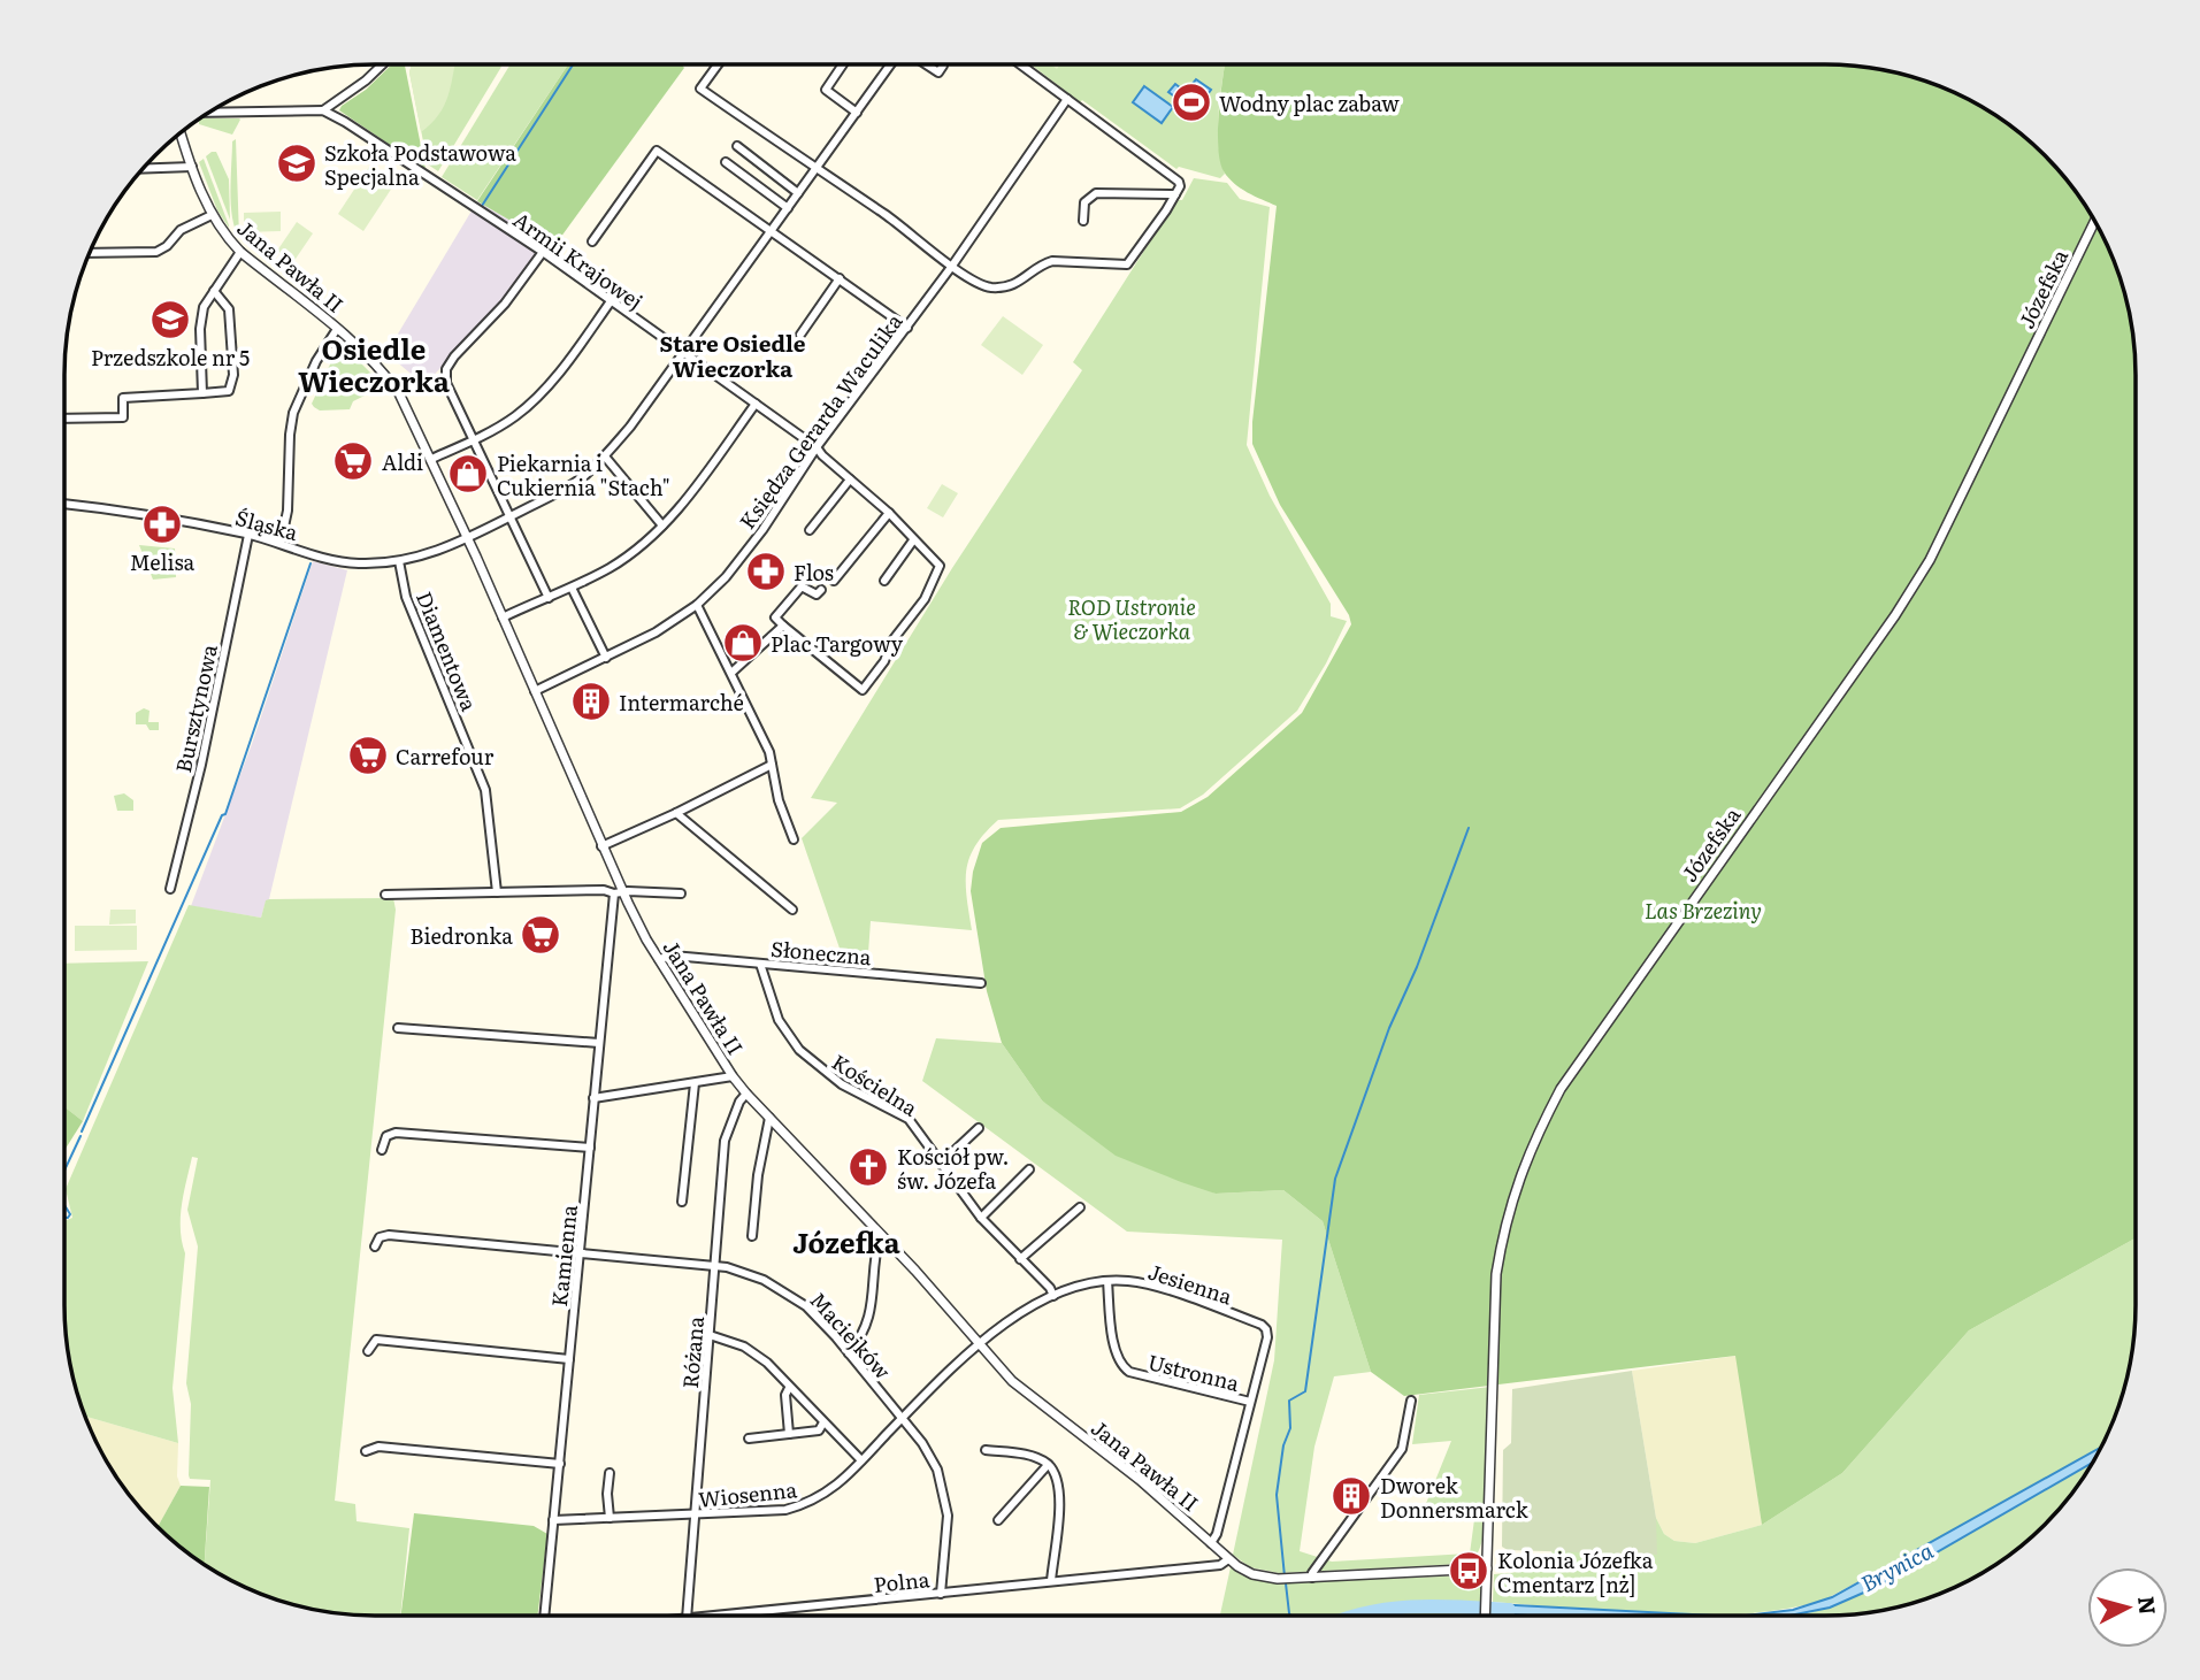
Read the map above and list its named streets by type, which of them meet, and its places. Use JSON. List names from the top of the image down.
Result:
{
  "streets": {
    "street": [
      "Armii Krajowej",
      "Jana Pawła II",
      "Józefska",
      "Księdza Gerarda Waculika",
      "Śląska",
      "Diamentowa",
      "Bursztynowa",
      "Słoneczna",
      "Kościelna",
      "Kamienna",
      "Jesienna",
      "Maciejków",
      "Różana",
      "Ustronna",
      "Wiosenna",
      "Polna"
    ]
  },
  "crossings": [
    ["Armii Krajowej", "Księdza Gerarda Waculika"],
    ["Armii Krajowej", "Śląska"],
    ["Jana Pawła II", "Józefska"],
    ["Jana Pawła II", "Księdza Gerarda Waculika"],
    ["Jana Pawła II", "Śląska"],
    ["Jana Pawła II", "Słoneczna"],
    ["Jana Pawła II", "Kamienna"],
    ["Jana Pawła II", "Jesienna"],
    ["Jana Pawła II", "Różana"],
    ["Jana Pawła II", "Wiosenna"],
    ["Jana Pawła II", "Polna"],
    ["Śląska", "Diamentowa"],
    ["Śląska", "Bursztynowa"],
    ["Słoneczna", "Kościelna"],
    ["Kościelna", "Jesienna"],
    ["Kamienna", "Maciejków"],
    ["Kamienna", "Wiosenna"],
    ["Jesienna", "Ustronna"],
    ["Jesienna", "Wiosenna"],
    ["Maciejków", "Różana"],
    ["Maciejków", "Wiosenna"],
    ["Maciejków", "Polna"],
    ["Różana", "Wiosenna"]
  ],
  "districts": ["Stare Osiedle Wieczorka", "Osiedle Wieczorka", "Józefka"],
  "water": ["Brynica"],
  "parks": ["ROD Ustronie & Wieczorka", "Las Brzeziny"],
  "places": {
    "sports": ["Wodny plac zabaw"],
    "school or university": ["Szkoła Podstawowa Specjalna", "Przedszkole nr 5"],
    "supermarket": ["Aldi", "Carrefour", "Biedronka"],
    "shop": ["Piekarnia i Cukiernia \"Stach\"", "Plac Targowy"],
    "pharmacy": ["Melisa", "Flos"],
    "building": ["Intermarché", "Dworek Donnersmarck"],
    "church": ["Kościół pw. św. Józefa"],
    "bus stop": ["Kolonia Józefka Cmentarz [nż]"]
  },
  "north": "right"
}
